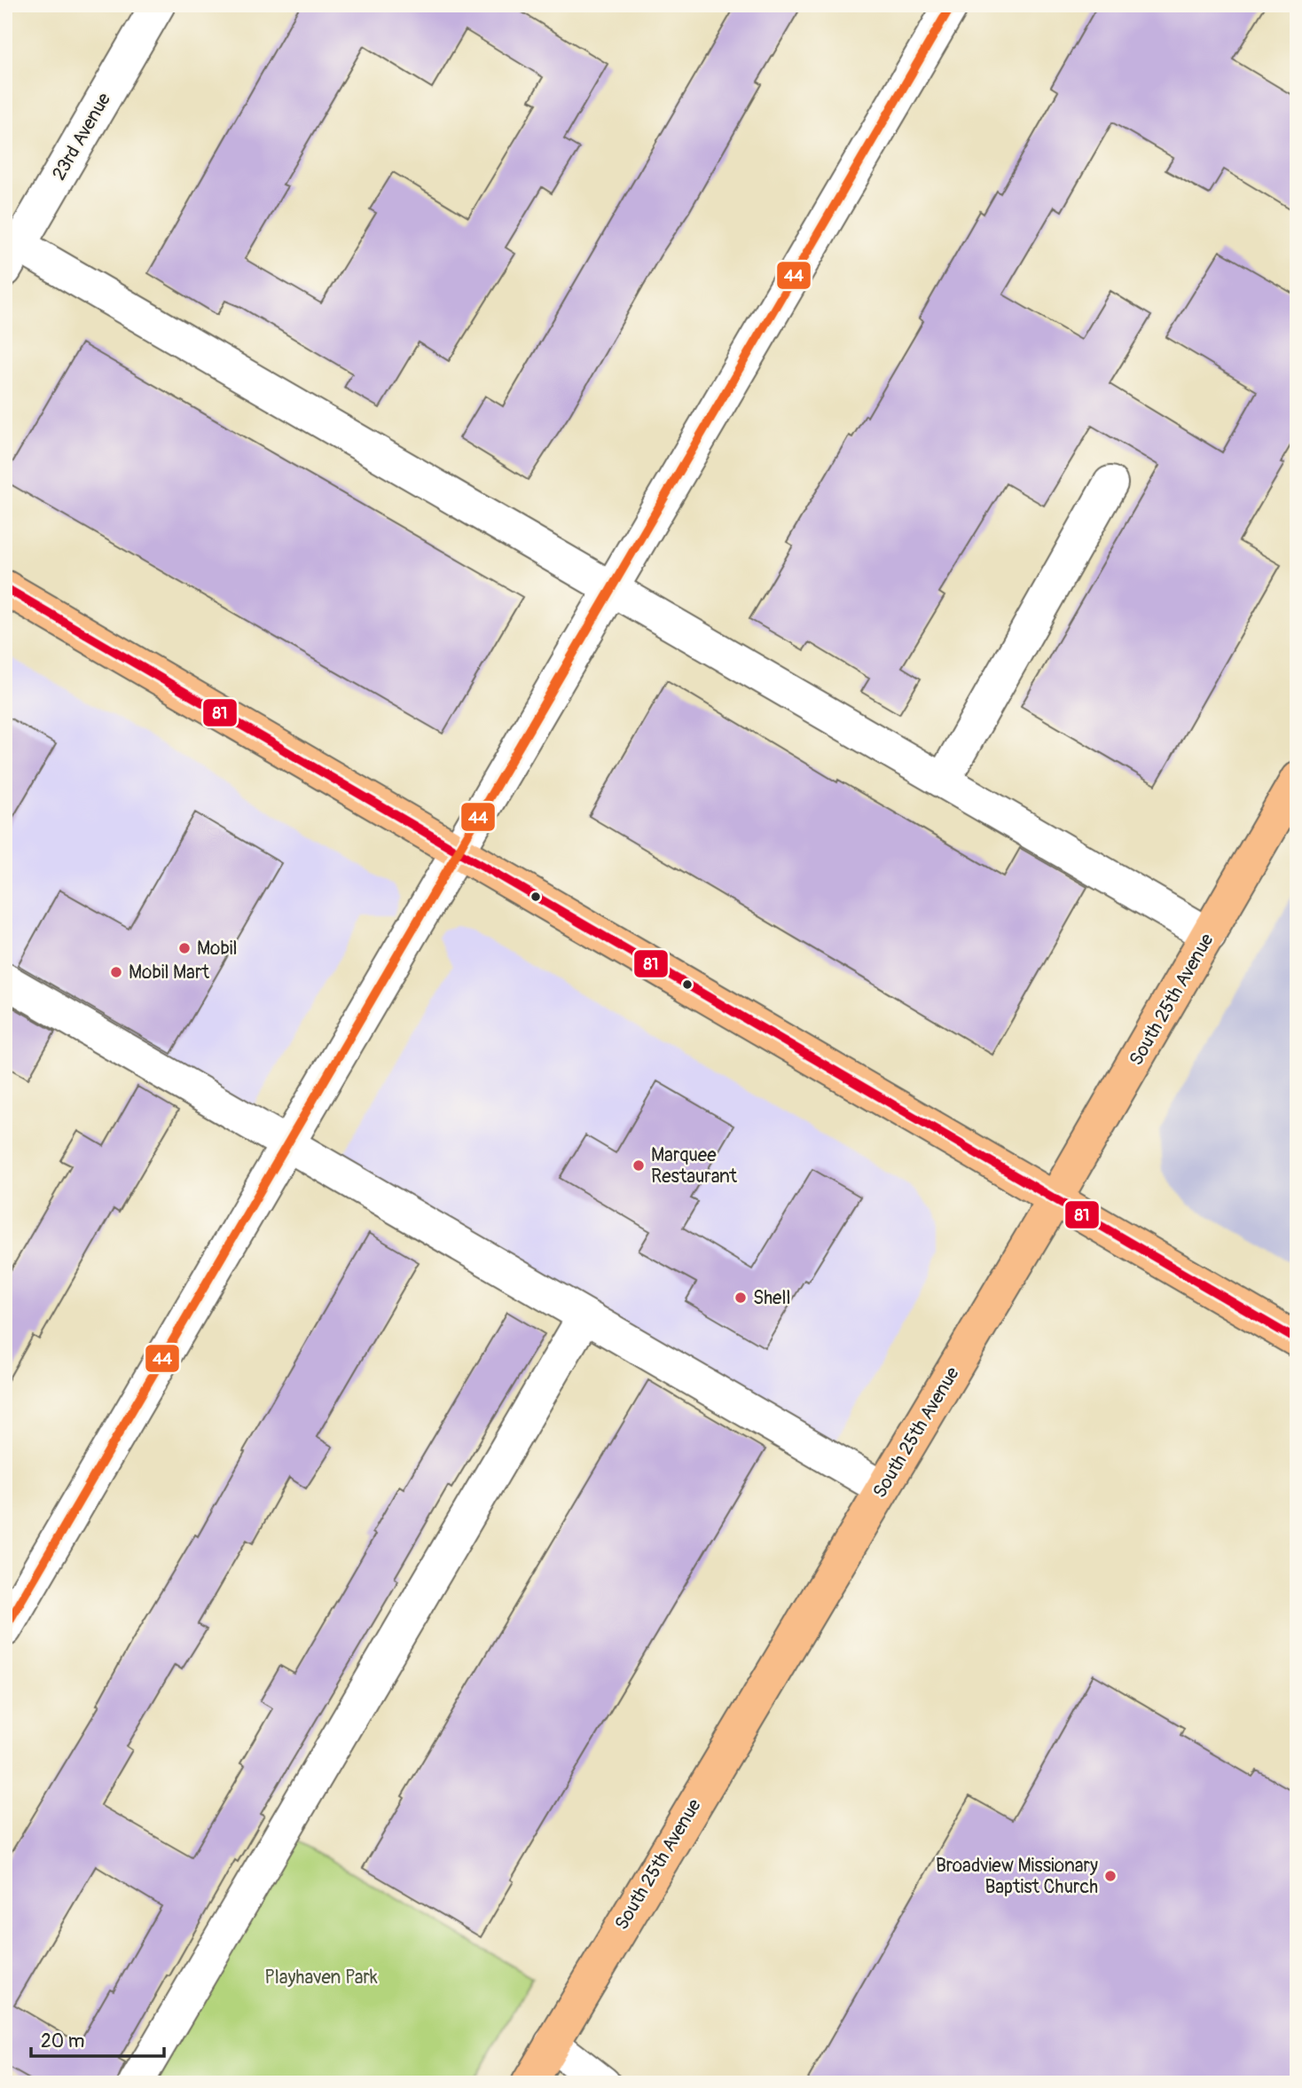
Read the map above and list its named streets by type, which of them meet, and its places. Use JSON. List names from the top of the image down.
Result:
{
  "streets": {
    "main road": ["South 25th Avenue"],
    "street": ["23rd Avenue"]
  },
  "parks": ["Playhaven Park"],
  "places": [
    "Mobil",
    "Mobil Mart",
    "Marquee Restaurant",
    "Shell",
    "Broadview Missionary Baptist Church"
  ],
  "lines": ["transit line 44", "transit line 81"],
  "scale_bar": "20 m"
}
